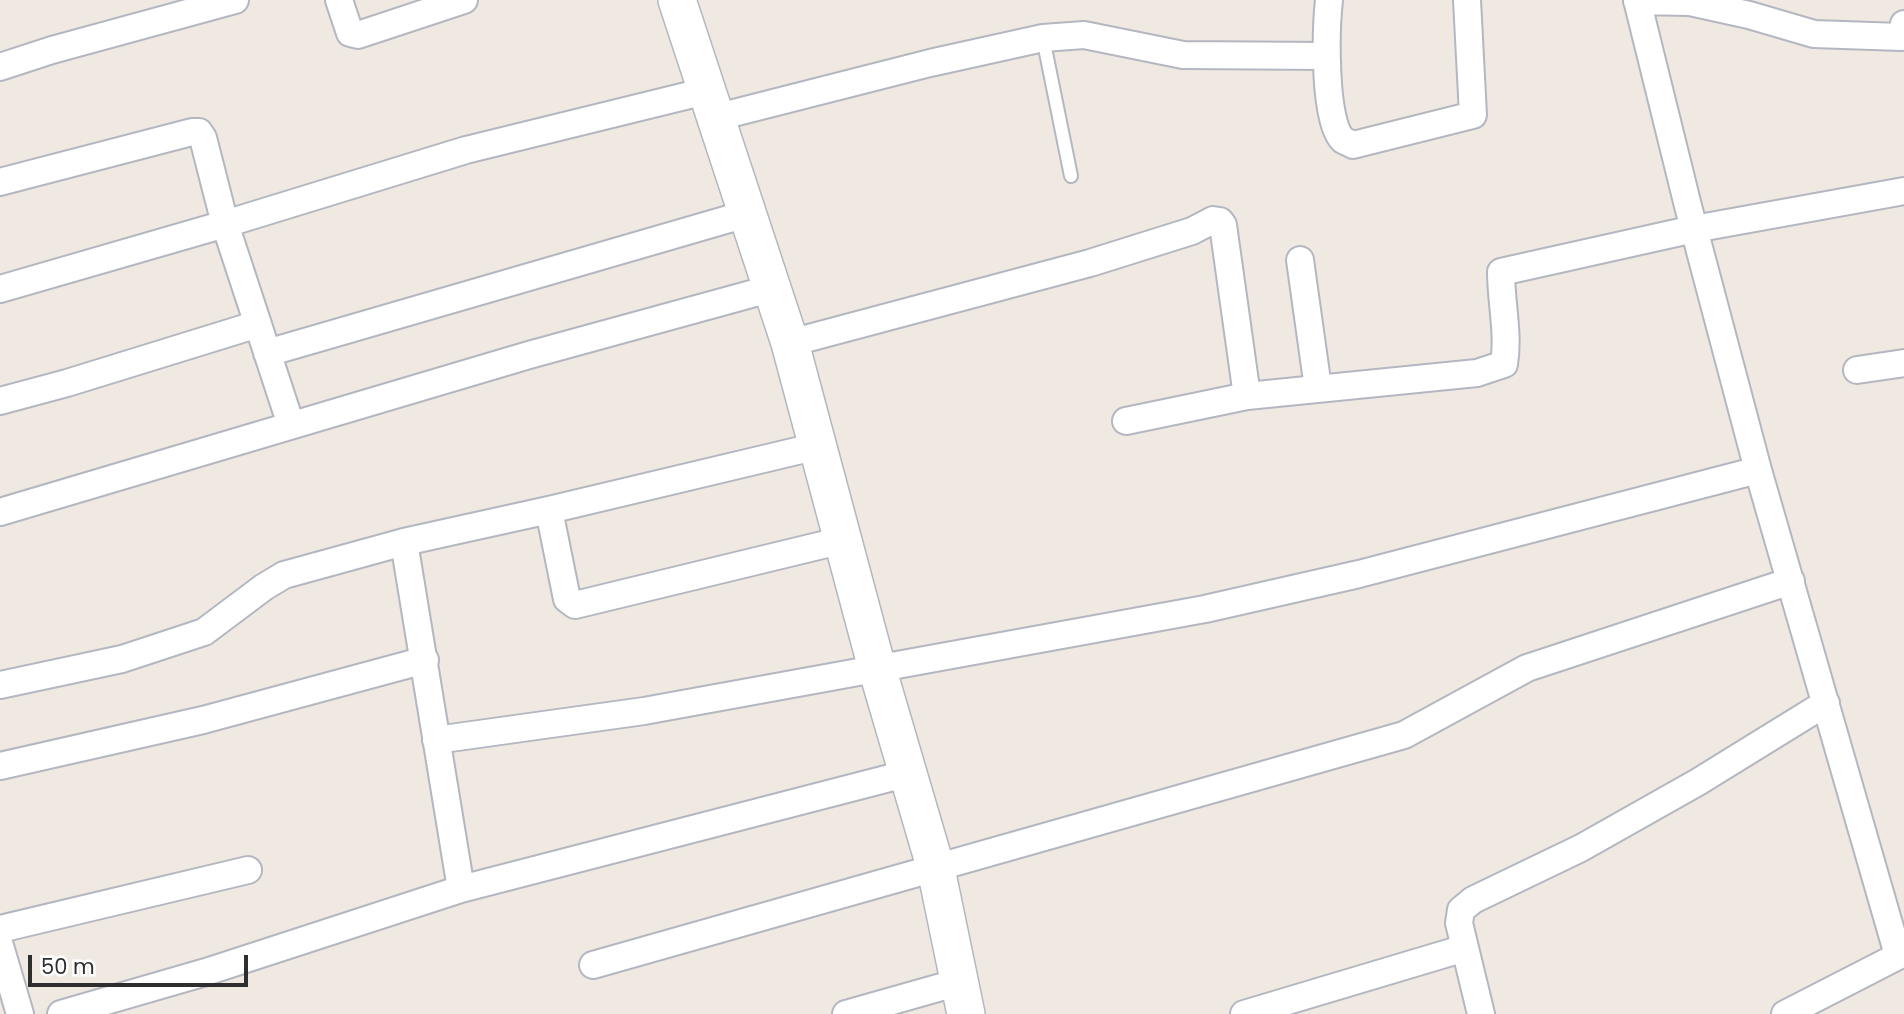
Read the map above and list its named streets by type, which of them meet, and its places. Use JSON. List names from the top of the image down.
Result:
{
  "scale_bar": "50 m"
}
